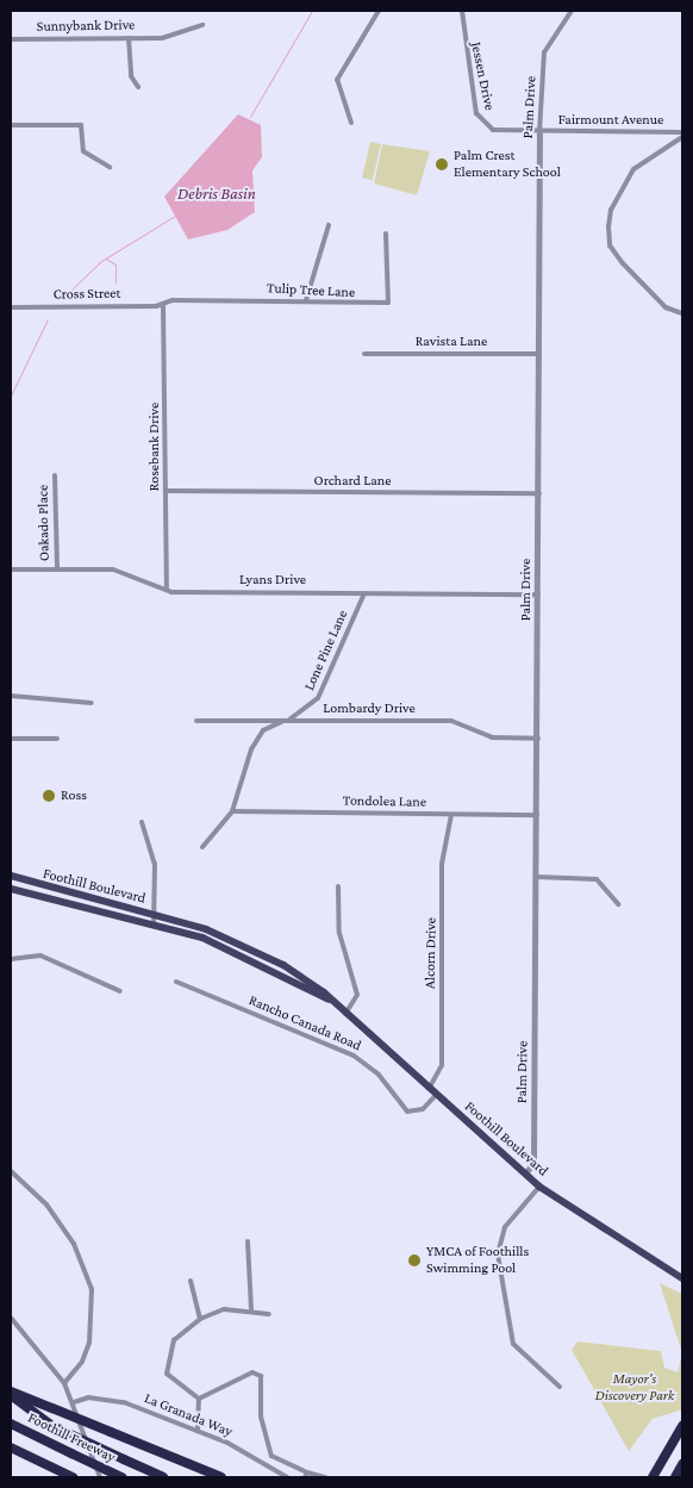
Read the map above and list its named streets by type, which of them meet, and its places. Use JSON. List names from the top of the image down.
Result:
{
  "streets": {
    "highway": ["Foothill Freeway"],
    "main road": ["Foothill Boulevard"],
    "street": [
      "Sunnybank Drive",
      "Jessen Drive",
      "Palm Drive",
      "Fairmount Avenue",
      "Tulip Tree Lane",
      "Cross Street",
      "Ravista Lane",
      "Rosebank Drive",
      "Orchard Lane",
      "Oakado Place",
      "Lyans Drive",
      "Lone Pine Lane",
      "Lombardy Drive",
      "Tondolea Lane",
      "Alcorn Drive",
      "Rancho Canada Road",
      "La Granada Way"
    ]
  },
  "crossings": [
    ["Jessen Drive", "Palm Drive"],
    ["Jessen Drive", "Fairmount Avenue"],
    ["Palm Drive", "Fairmount Avenue"],
    ["Palm Drive", "Ravista Lane"],
    ["Palm Drive", "Orchard Lane"],
    ["Palm Drive", "Lyans Drive"],
    ["Palm Drive", "Lombardy Drive"],
    ["Palm Drive", "Tondolea Lane"],
    ["Palm Drive", "Foothill Boulevard"],
    ["Tulip Tree Lane", "Cross Street"],
    ["Tulip Tree Lane", "Rosebank Drive"],
    ["Cross Street", "Rosebank Drive"],
    ["Rosebank Drive", "Orchard Lane"],
    ["Rosebank Drive", "Lyans Drive"],
    ["Oakado Place", "Lyans Drive"],
    ["Lyans Drive", "Lone Pine Lane"],
    ["Lone Pine Lane", "Lombardy Drive"],
    ["Lone Pine Lane", "Tondolea Lane"],
    ["Tondolea Lane", "Alcorn Drive"],
    ["Foothill Boulevard", "Alcorn Drive"],
    ["Foothill Boulevard", "Rancho Canada Road"]
  ],
  "water": ["Debris Basin"],
  "parks": ["Mayor's Discovery Park"],
  "places": ["Palm Crest Elementary School", "Ross", "YMCA of Foothills Swimming Pool"]
}
